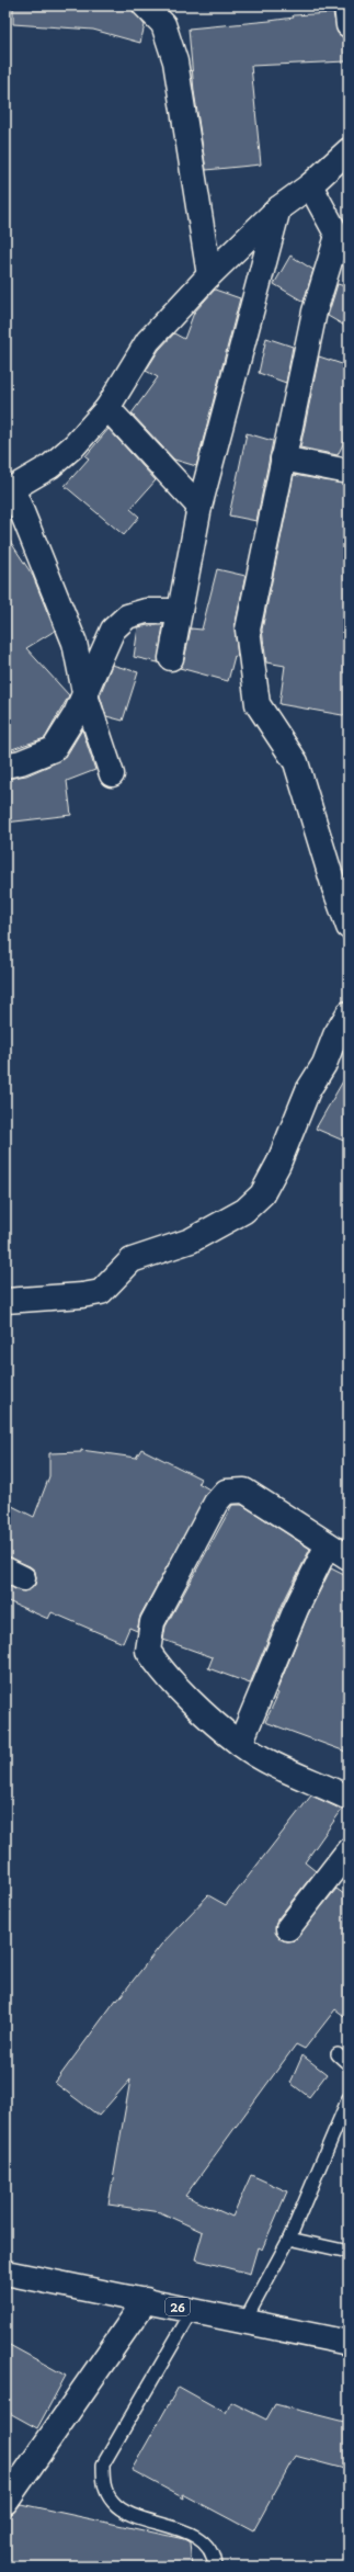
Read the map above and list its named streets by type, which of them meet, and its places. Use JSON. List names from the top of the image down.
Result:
{
  "streets": {
    "main road": ["26"]
  }
}
